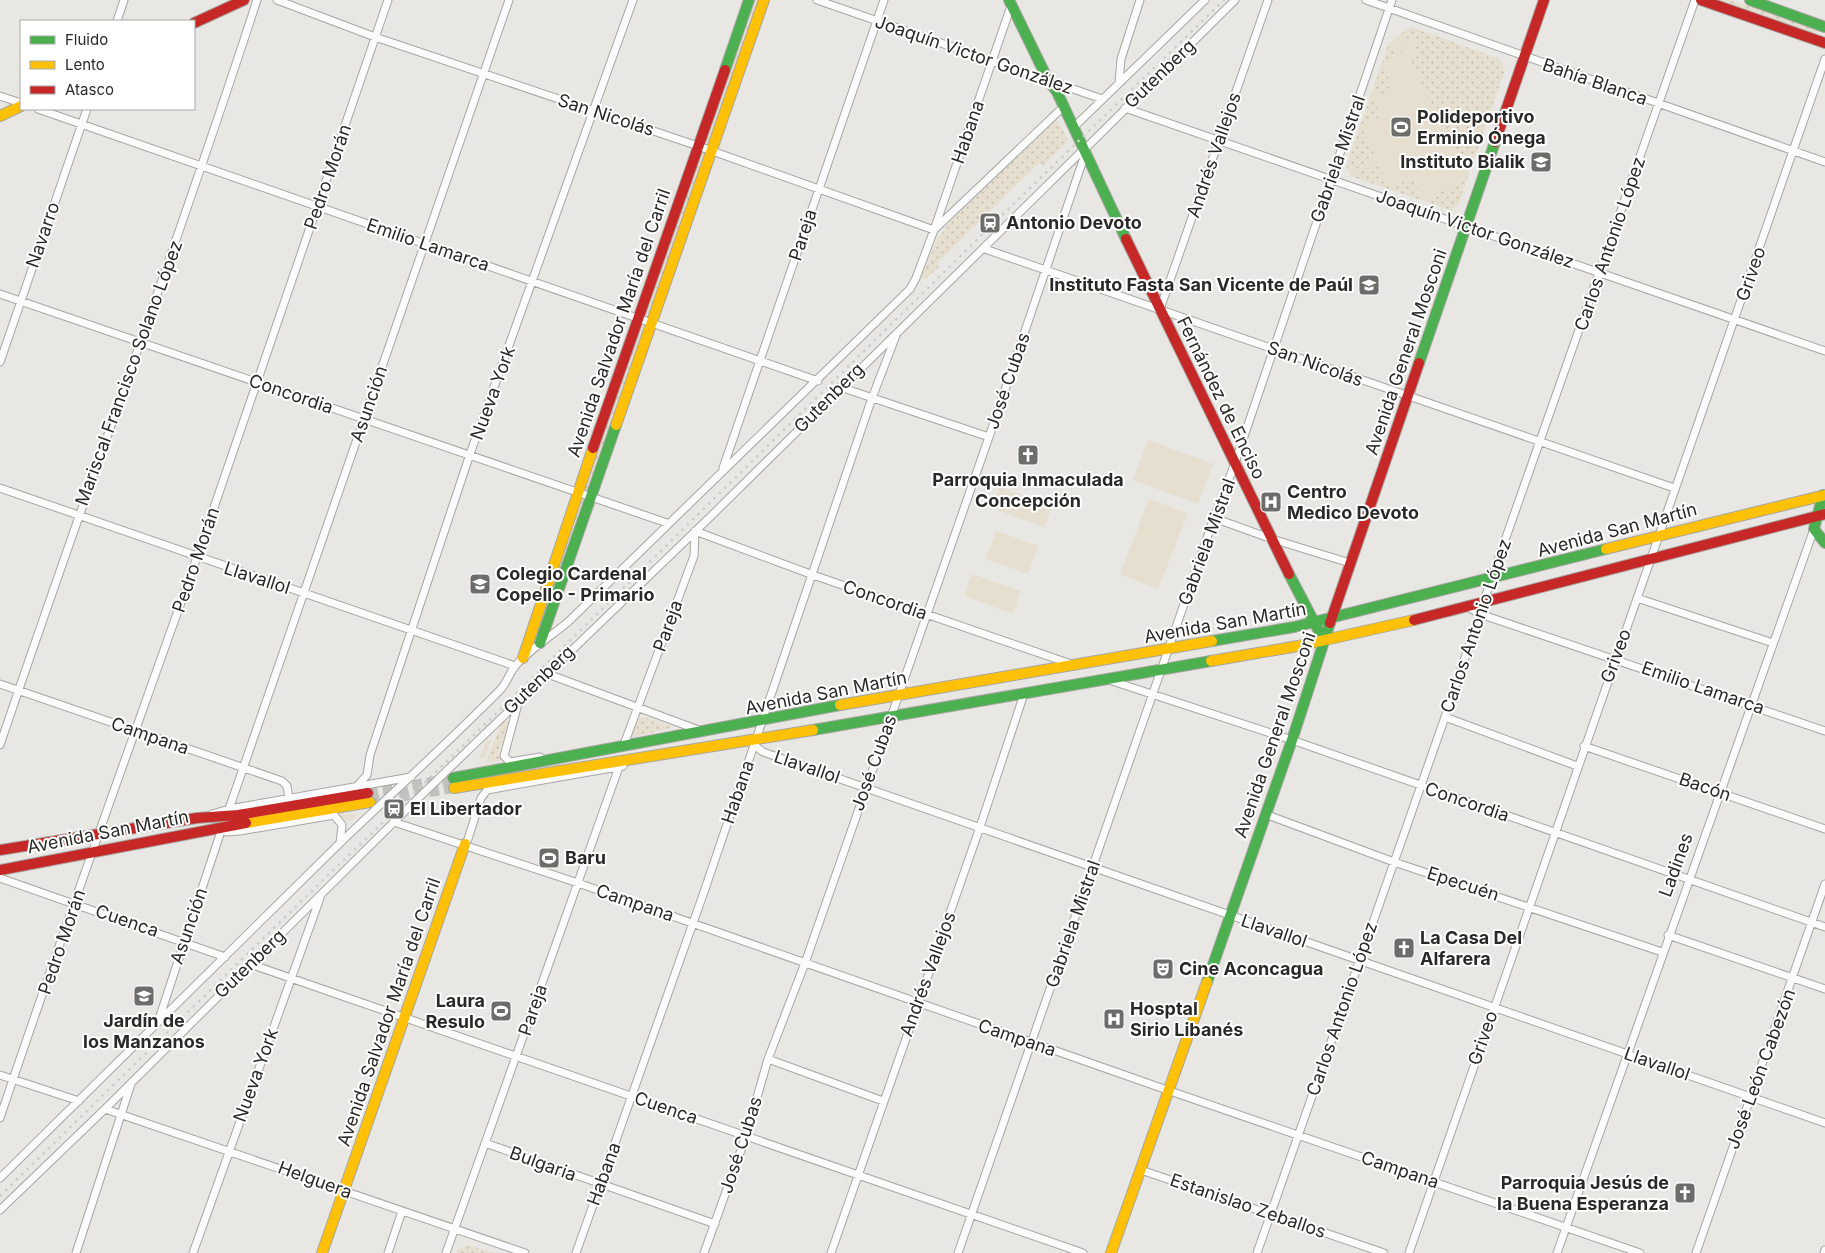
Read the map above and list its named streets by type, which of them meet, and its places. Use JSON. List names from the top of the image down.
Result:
{
  "streets": {
    "main road": [
      "Avenida Salvador María del Carril",
      "Avenida General Mosconi",
      "Fernández de Enciso",
      "Avenida San Martín",
      "Ladines"
    ],
    "street": [
      "Joaquín Victor González",
      "Gutenberg",
      "Bahía Blanca",
      "San Nicolás",
      "Habana",
      "Andrés Vallejos",
      "Gabriela Mistral",
      "Pedro Morán",
      "Navarro",
      "Pareja",
      "Carlos Antonio López",
      "Emilio Lamarca",
      "Griveo",
      "Mariscal Francisco Solano López",
      "José Cubas",
      "Nueva York",
      "Concordia",
      "Asunción",
      "Llavallol",
      "Campana",
      "Bacón",
      "Epecuén",
      "Cuenca",
      "José León Cabezón",
      "Bulgaria",
      "Helguera",
      "Estanislao Zeballos"
    ]
  },
  "crossings": [
    ["Joaquín Victor González", "Gutenberg"],
    ["Joaquín Victor González", "Habana"],
    ["Joaquín Victor González", "Andrés Vallejos"],
    ["Joaquín Victor González", "Gabriela Mistral"],
    ["Joaquín Victor González", "Pareja"],
    ["Joaquín Victor González", "Carlos Antonio López"],
    ["Joaquín Victor González", "Griveo"],
    ["Joaquín Victor González", "Avenida General Mosconi"],
    ["Joaquín Victor González", "Fernández de Enciso"],
    ["Gutenberg", "San Nicolás"],
    ["Gutenberg", "Habana"],
    ["Gutenberg", "Pareja"],
    ["Gutenberg", "Emilio Lamarca"],
    ["Gutenberg", "Avenida Salvador María del Carril"],
    ["Gutenberg", "José Cubas"],
    ["Gutenberg", "Nueva York"],
    ["Gutenberg", "Concordia"],
    ["Gutenberg", "Fernández de Enciso"],
    ["Gutenberg", "Asunción"],
    ["Gutenberg", "Avenida San Martín"],
    ["Gutenberg", "Llavallol"],
    ["Gutenberg", "Campana"],
    ["Gutenberg", "Cuenca"],
    ["Gutenberg", "Helguera"],
    ["Bahía Blanca", "Gabriela Mistral"],
    ["Bahía Blanca", "Carlos Antonio López"],
    ["Bahía Blanca", "Griveo"],
    ["Bahía Blanca", "Avenida General Mosconi"],
    ["San Nicolás", "Habana"],
    ["San Nicolás", "Andrés Vallejos"],
    ["San Nicolás", "Gabriela Mistral"],
    ["San Nicolás", "Pedro Morán"],
    ["San Nicolás", "Pareja"],
    ["San Nicolás", "Carlos Antonio López"],
    ["San Nicolás", "Griveo"],
    ["San Nicolás", "Avenida Salvador María del Carril"],
    ["San Nicolás", "Avenida General Mosconi"],
    ["San Nicolás", "José Cubas"],
    ["San Nicolás", "Nueva York"],
    ["San Nicolás", "Fernández de Enciso"],
    ["San Nicolás", "Asunción"],
    ["Habana", "Concordia"],
    ["Habana", "Fernández de Enciso"],
    ["Habana", "Avenida San Martín"],
    ["Habana", "Llavallol"],
    ["Habana", "Campana"],
    ["Habana", "Cuenca"],
    ["Habana", "Bulgaria"],
    ["Andrés Vallejos", "Fernández de Enciso"],
    ["Andrés Vallejos", "Avenida San Martín"],
    ["Andrés Vallejos", "Llavallol"],
    ["Andrés Vallejos", "Campana"],
    ["Andrés Vallejos", "Cuenca"],
    ["Gabriela Mistral", "Concordia"],
    ["Gabriela Mistral", "Fernández de Enciso"],
    ["Gabriela Mistral", "Avenida San Martín"],
    ["Gabriela Mistral", "Llavallol"],
    ["Gabriela Mistral", "Campana"],
    ["Gabriela Mistral", "Cuenca"],
    ["Pedro Morán", "Emilio Lamarca"],
    ["Pedro Morán", "Concordia"],
    ["Pedro Morán", "Avenida San Martín"],
    ["Pedro Morán", "Llavallol"],
    ["Pedro Morán", "Campana"],
    ["Pedro Morán", "Cuenca"],
    ["Navarro", "Emilio Lamarca"],
    ["Navarro", "Concordia"],
    ["Pareja", "Emilio Lamarca"],
    ["Pareja", "Concordia"],
    ["Pareja", "Avenida San Martín"],
    ["Pareja", "Campana"],
    ["Pareja", "Cuenca"],
    ["Pareja", "Bulgaria"],
    ["Pareja", "Helguera"],
    ["Carlos Antonio López", "Emilio Lamarca"],
    ["Carlos Antonio López", "Concordia"],
    ["Carlos Antonio López", "Avenida San Martín"],
    ["Carlos Antonio López", "Llavallol"],
    ["Carlos Antonio López", "Campana"],
    ["Carlos Antonio López", "Epecuén"],
    ["Carlos Antonio López", "Estanislao Zeballos"],
    ["Emilio Lamarca", "Griveo"],
    ["Emilio Lamarca", "Avenida Salvador María del Carril"],
    ["Emilio Lamarca", "Mariscal Francisco Solano López"],
    ["Emilio Lamarca", "Nueva York"],
    ["Emilio Lamarca", "Asunción"],
    ["Emilio Lamarca", "Avenida San Martín"],
    ["Emilio Lamarca", "Ladines"],
    ["Griveo", "Concordia"],
    ["Griveo", "Avenida San Martín"],
    ["Griveo", "Llavallol"],
    ["Griveo", "Campana"],
    ["Griveo", "Bacón"],
    ["Griveo", "Epecuén"],
    ["Avenida Salvador María del Carril", "Concordia"],
    ["Avenida Salvador María del Carril", "Avenida San Martín"],
    ["Avenida Salvador María del Carril", "Campana"],
    ["Avenida Salvador María del Carril", "Cuenca"],
    ["Avenida Salvador María del Carril", "Helguera"],
    ["Avenida General Mosconi", "Concordia"],
    ["Avenida General Mosconi", "Fernández de Enciso"],
    ["Avenida General Mosconi", "Avenida San Martín"],
    ["Avenida General Mosconi", "Llavallol"],
    ["Avenida General Mosconi", "Campana"],
    ["Avenida General Mosconi", "Epecuén"],
    ["Avenida General Mosconi", "Estanislao Zeballos"],
    ["Mariscal Francisco Solano López", "Concordia"],
    ["Mariscal Francisco Solano López", "Llavallol"],
    ["Mariscal Francisco Solano López", "Campana"],
    ["José Cubas", "Concordia"],
    ["José Cubas", "Fernández de Enciso"],
    ["José Cubas", "Avenida San Martín"],
    ["José Cubas", "Llavallol"],
    ["José Cubas", "Campana"],
    ["José Cubas", "Cuenca"],
    ["José Cubas", "Bulgaria"],
    ["Nueva York", "Concordia"],
    ["Nueva York", "Avenida San Martín"],
    ["Nueva York", "Llavallol"],
    ["Nueva York", "Cuenca"],
    ["Nueva York", "Helguera"],
    ["Concordia", "Asunción"],
    ["Concordia", "Avenida San Martín"],
    ["Concordia", "Ladines"],
    ["Concordia", "José León Cabezón"],
    ["Fernández de Enciso", "Avenida San Martín"],
    ["Asunción", "Avenida San Martín"],
    ["Asunción", "Llavallol"],
    ["Asunción", "Campana"],
    ["Asunción", "Cuenca"],
    ["Avenida San Martín", "Llavallol"],
    ["Avenida San Martín", "Campana"],
    ["Avenida San Martín", "Ladines"],
    ["Llavallol", "Ladines"],
    ["Llavallol", "José León Cabezón"],
    ["Campana", "Ladines"],
    ["Bacón", "Ladines"],
    ["Ladines", "Epecuén"]
  ],
  "places": {
    "sports": ["Polideportivo Erminio Ónega", "Baru", "Laura Resulo"],
    "school or university": [
      "Instituto Bialik",
      "Instituto Fasta San Vicente de Paúl",
      "Colegio Cardenal Copello - Primario",
      "Jardín de los Manzanos"
    ],
    "station": ["Antonio Devoto", "El Libertador"],
    "church": ["Parroquia Inmaculada Concepción", "La Casa Del Alfarera", "Parroquia Jesús de la Buena Esperanza"],
    "hospital": ["Centro Medico Devoto", "Hosptal Sirio Libanés"],
    "theatre": ["Cine Aconcagua"]
  },
  "legend": ["Fluido", "Lento", "Atasco"]
}
